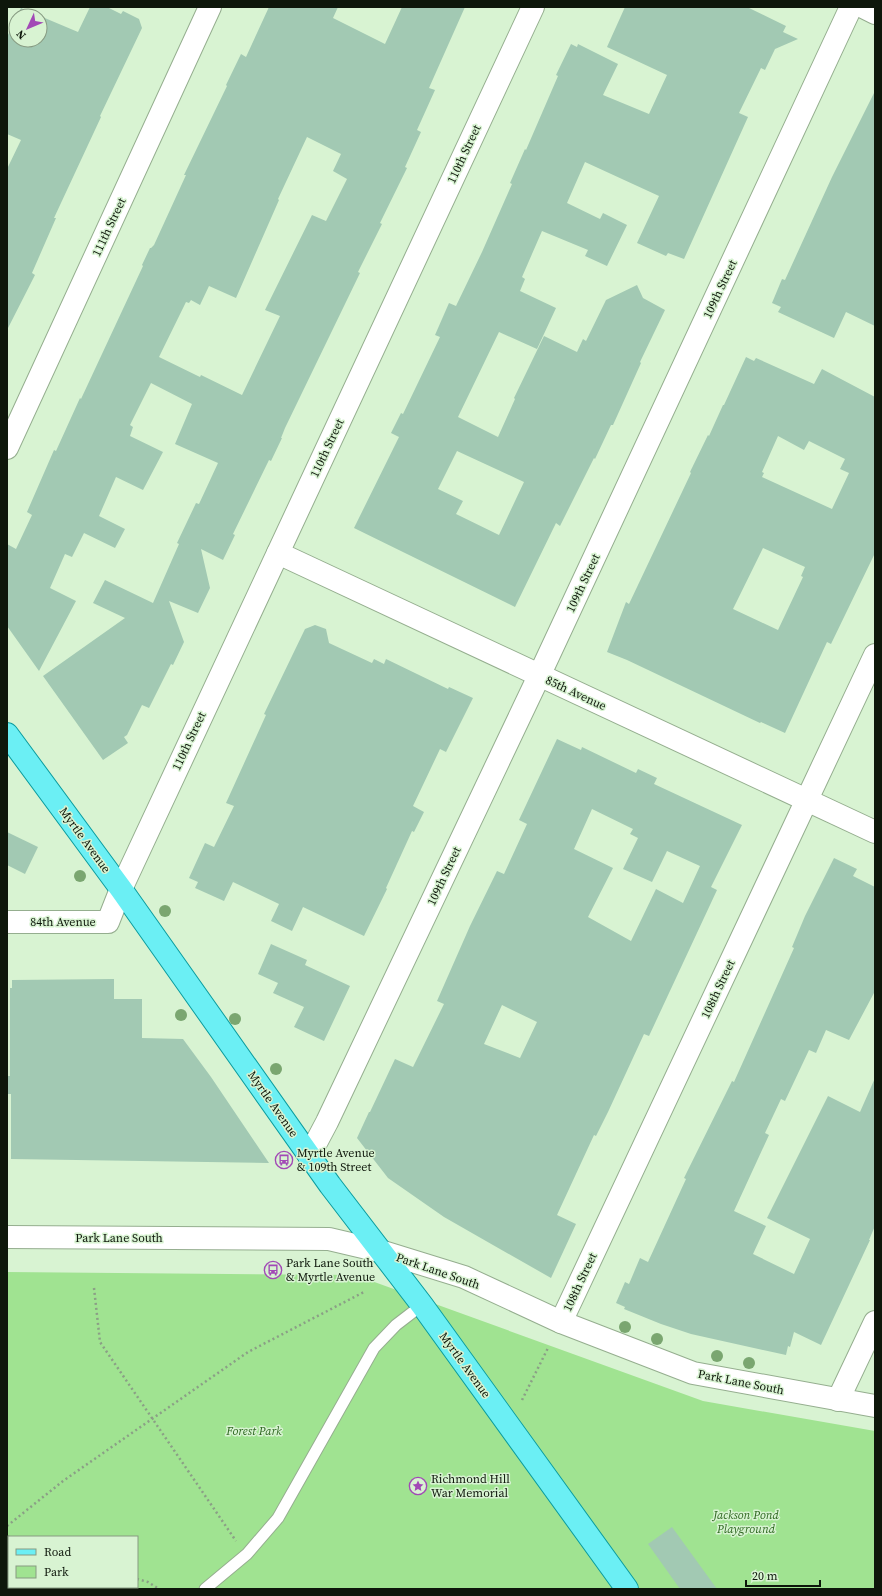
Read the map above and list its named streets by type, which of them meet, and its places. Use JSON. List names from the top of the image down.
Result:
{
  "streets": {
    "main road": ["Myrtle Avenue"],
    "street": [
      "110th Street",
      "111th Street",
      "109th Street",
      "85th Avenue",
      "84th Avenue",
      "108th Street",
      "Park Lane South"
    ]
  },
  "crossings": [
    ["110th Street", "85th Avenue"],
    ["110th Street", "Myrtle Avenue"],
    ["110th Street", "84th Avenue"],
    ["109th Street", "85th Avenue"],
    ["109th Street", "Myrtle Avenue"],
    ["85th Avenue", "108th Street"],
    ["Myrtle Avenue", "84th Avenue"],
    ["Myrtle Avenue", "Park Lane South"],
    ["108th Street", "Park Lane South"]
  ],
  "parks": ["Forest Park", "Jackson Pond Playground"],
  "places": {
    "bus stop": ["Myrtle Avenue & 109th Street", "Park Lane South & Myrtle Avenue"],
    "place": ["Richmond Hill War Memorial"]
  },
  "legend": ["Road", "Park"],
  "scale_bar": "20 m",
  "north": "bottom left"
}
